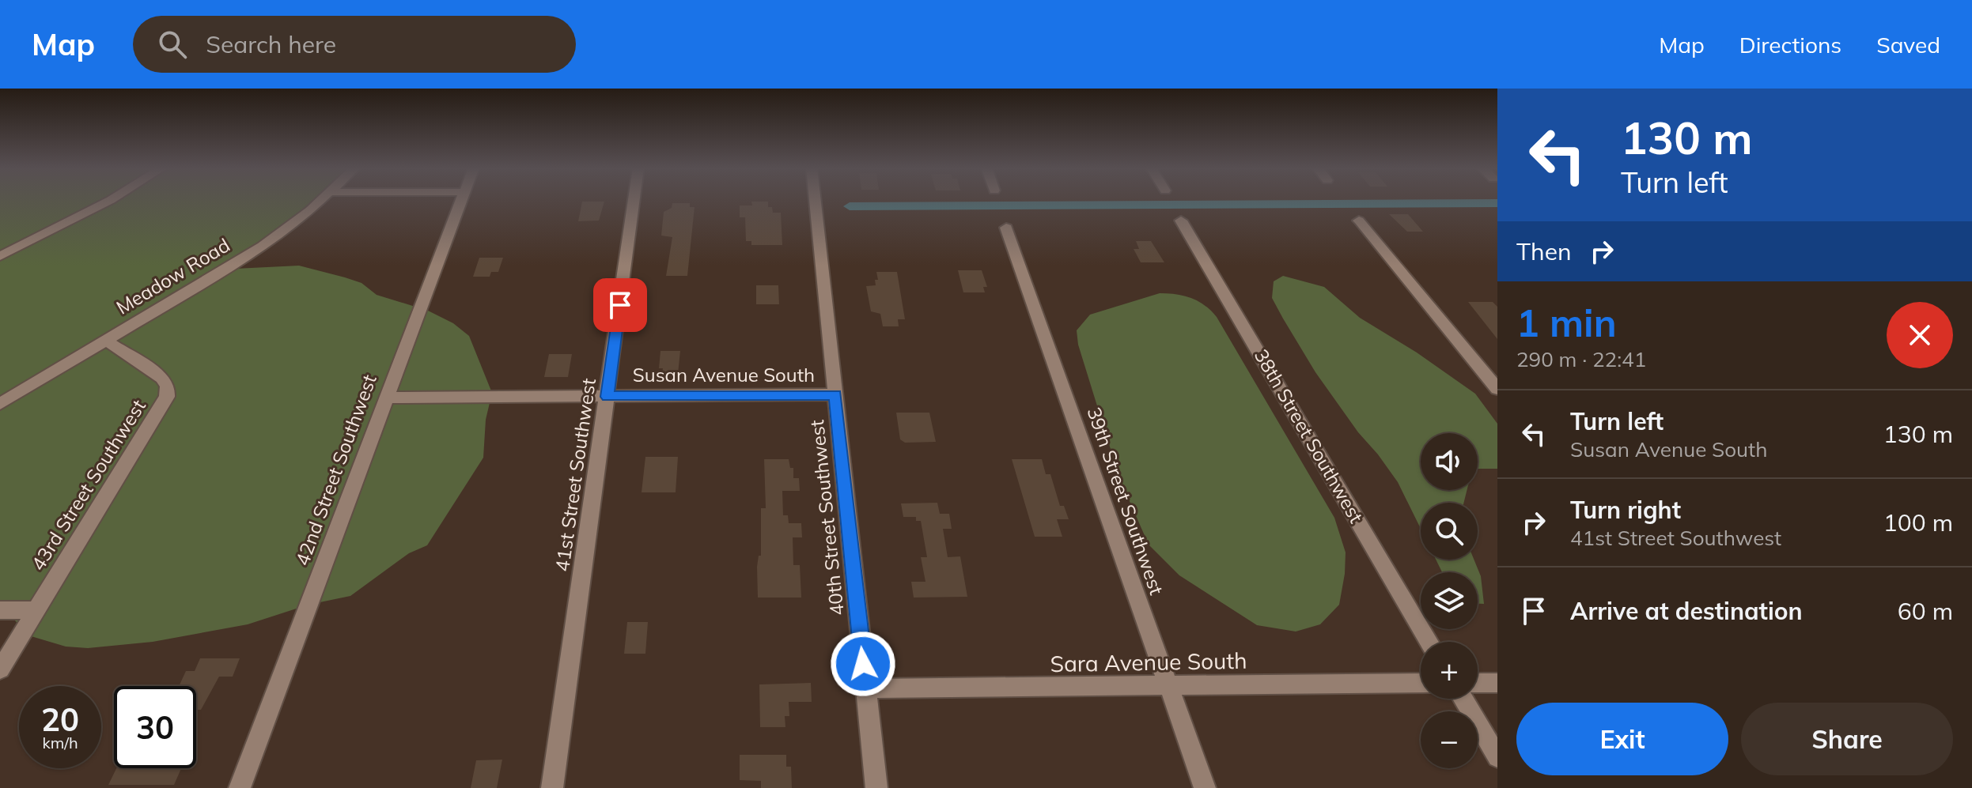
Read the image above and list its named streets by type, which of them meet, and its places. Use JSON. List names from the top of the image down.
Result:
{
  "streets": {
    "street": [
      "Meadow Road",
      "Susan Avenue South",
      "38th Street Southwest",
      "42nd Street Southwest",
      "41st Street Southwest",
      "43rd Street Southwest",
      "39th Street Southwest",
      "40th Street Southwest",
      "Sara Avenue South"
    ]
  },
  "crossings": [
    ["Meadow Road", "43rd Street Southwest"],
    ["Susan Avenue South", "42nd Street Southwest"],
    ["Susan Avenue South", "41st Street Southwest"],
    ["Susan Avenue South", "40th Street Southwest"],
    ["39th Street Southwest", "Sara Avenue South"],
    ["40th Street Southwest", "Sara Avenue South"]
  ],
  "page": {
    "header": "Map",
    "search": "Search here",
    "nav": ["Map", "Directions", "Saved"],
    "turn": ["130 m", "Turn left"],
    "then": "Then",
    "heading": ["1 min", "290 m · 22:41"],
    "list": [
      {
        "name": "Turn left",
        "note": "Susan Avenue South",
        "value": "130 m"
      },
      {
        "name": "Turn right",
        "note": "41st Street Southwest",
        "value": "100 m"
      },
      {
        "name": "Arrive at destination",
        "value": "60 m"
      }
    ],
    "map_buttons": ["+", "−"],
    "speed": "20 km/h",
    "limit": "30",
    "buttons": ["Exit", "Share"]
  }
}
